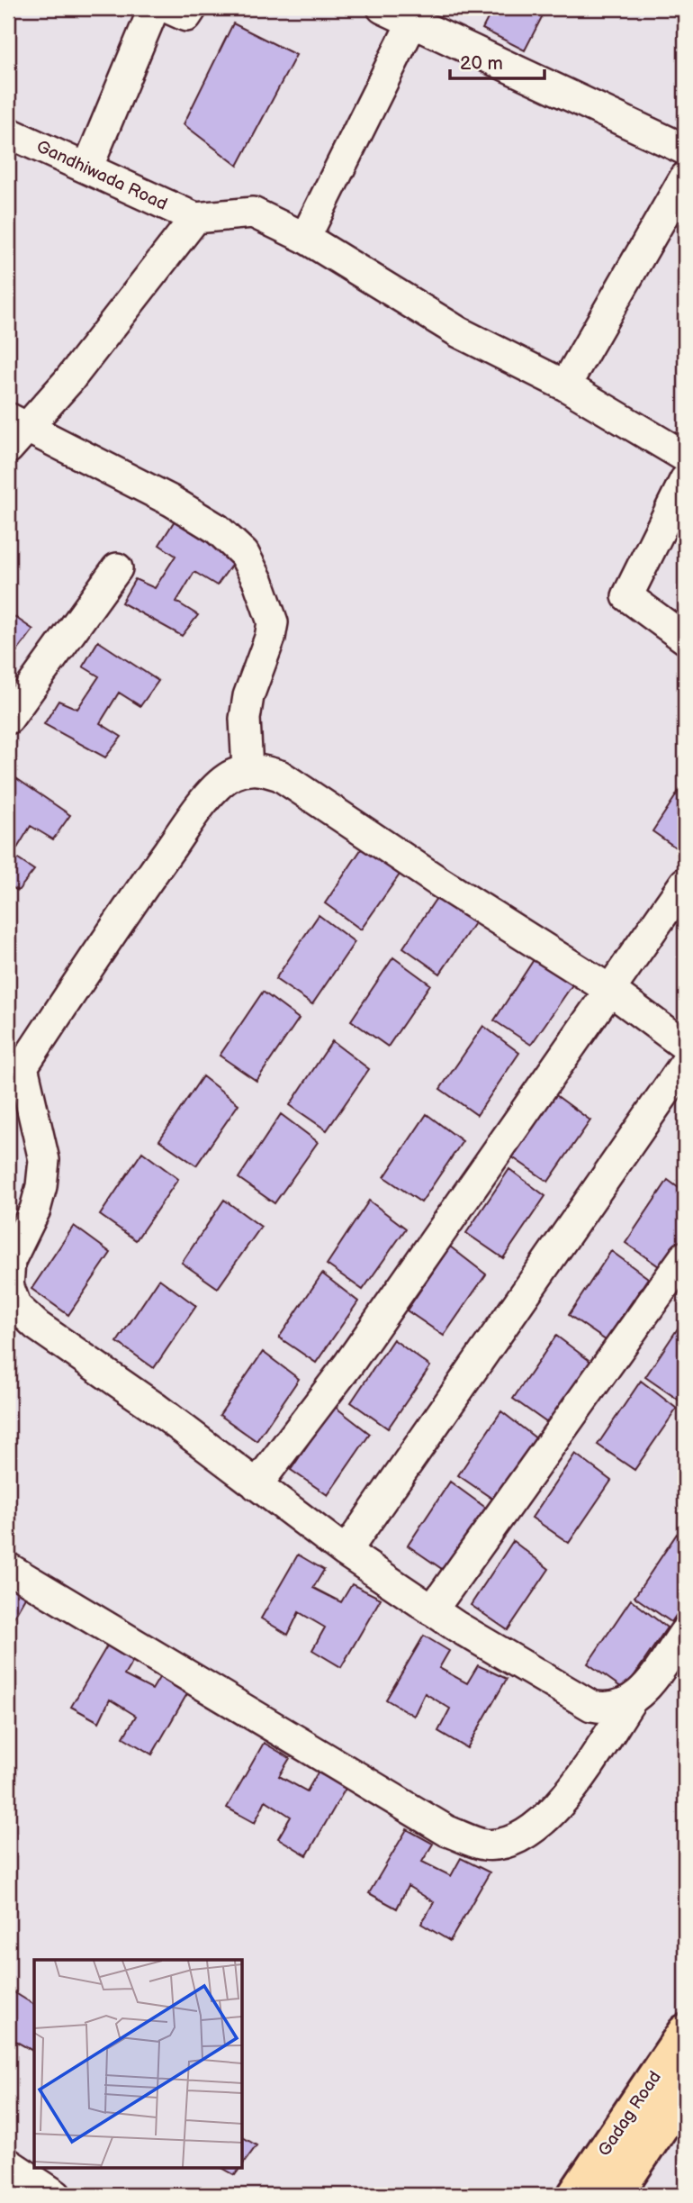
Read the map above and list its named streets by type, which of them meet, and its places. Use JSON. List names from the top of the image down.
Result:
{
  "streets": {
    "highway": ["Gadag Road"],
    "street": ["Gandhiwada Road"]
  },
  "scale_bar": "20 m"
}
